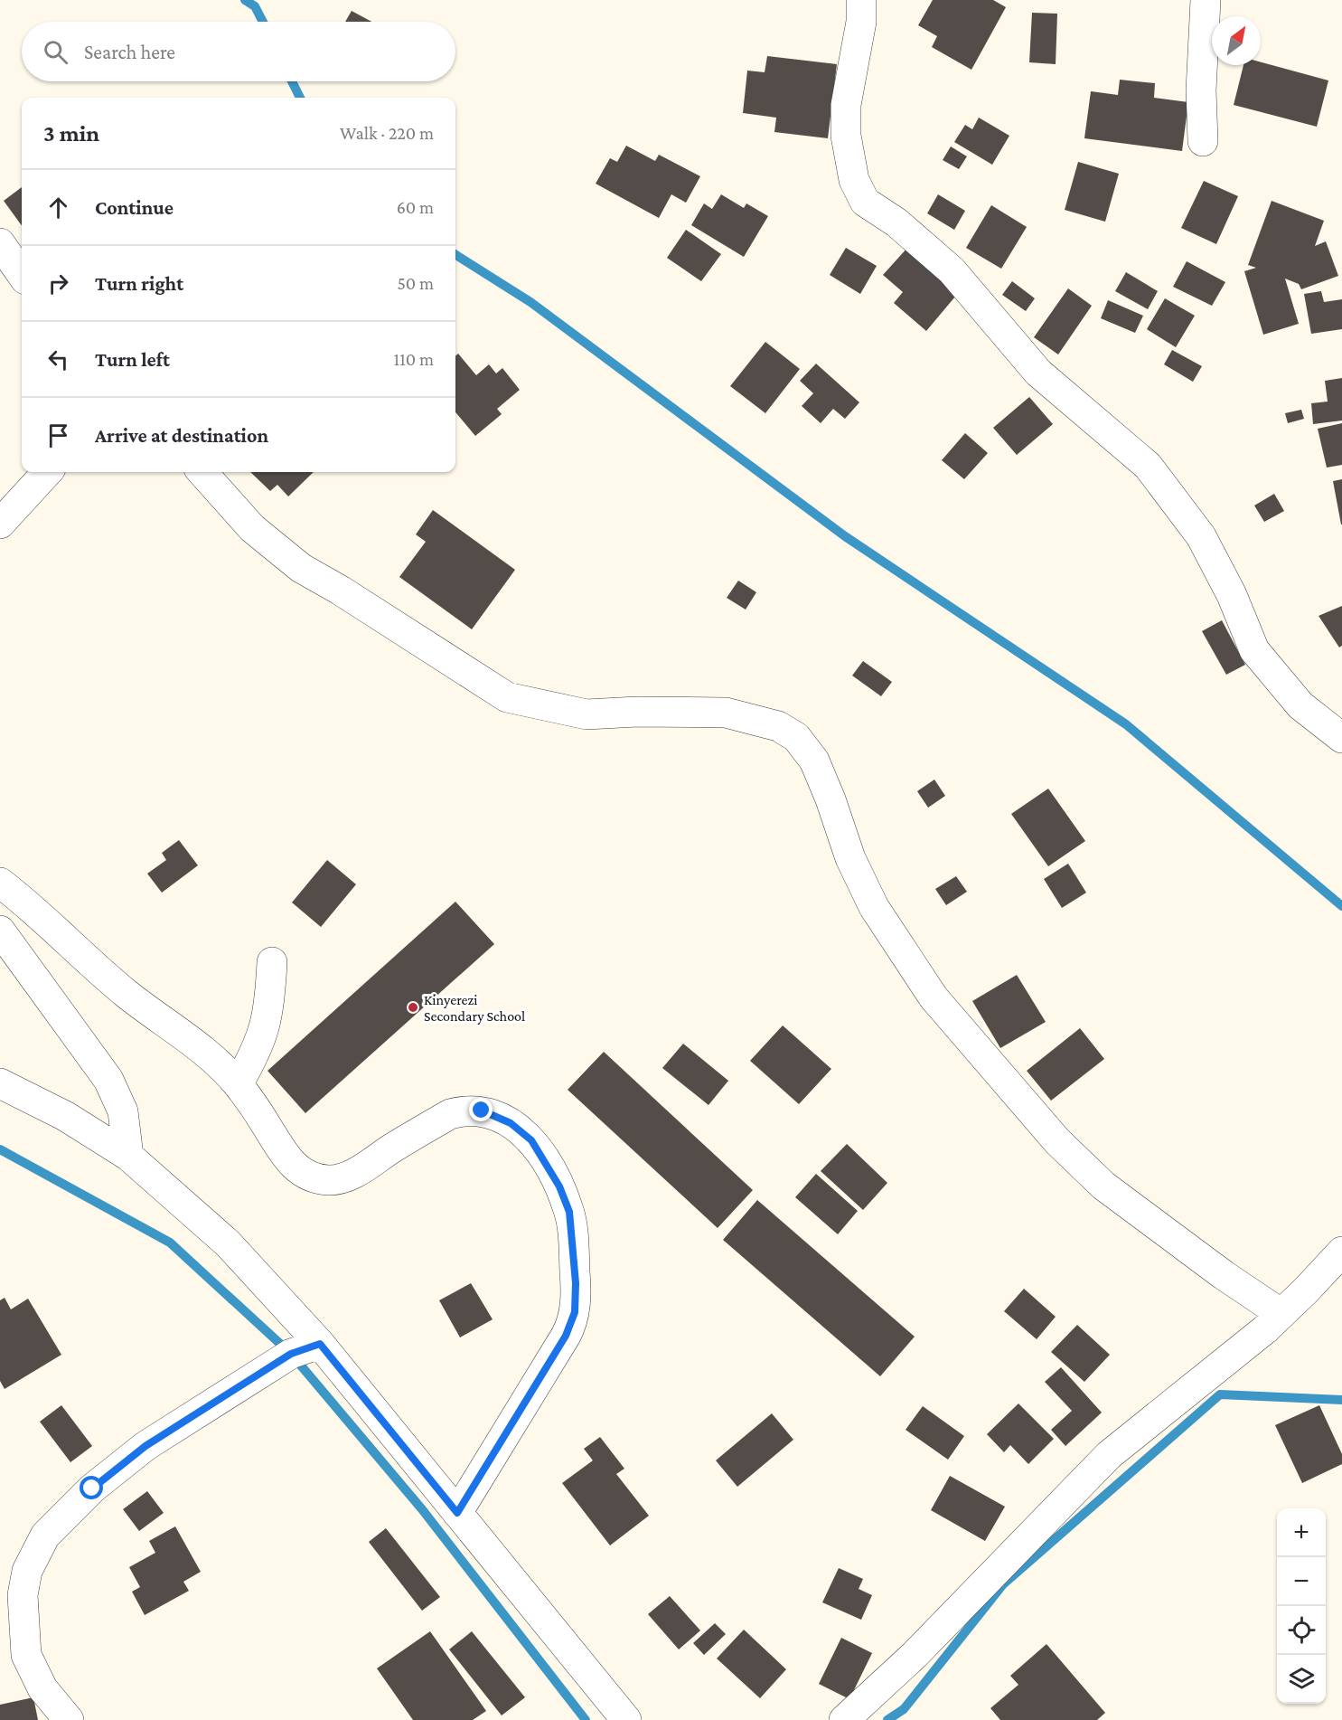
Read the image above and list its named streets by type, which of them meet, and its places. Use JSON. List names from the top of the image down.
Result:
{
  "places": ["Kinyerezi Secondary School"],
  "north": "top right",
  "page": {
    "search": "Search here",
    "heading": ["3 min", "Walk · 220 m"],
    "list": [
      ["Continue", "60 m"],
      ["Turn right", "50 m"],
      ["Turn left", "110 m"],
      "Arrive at destination"
    ],
    "map_buttons": ["+", "−"]
  }
}
